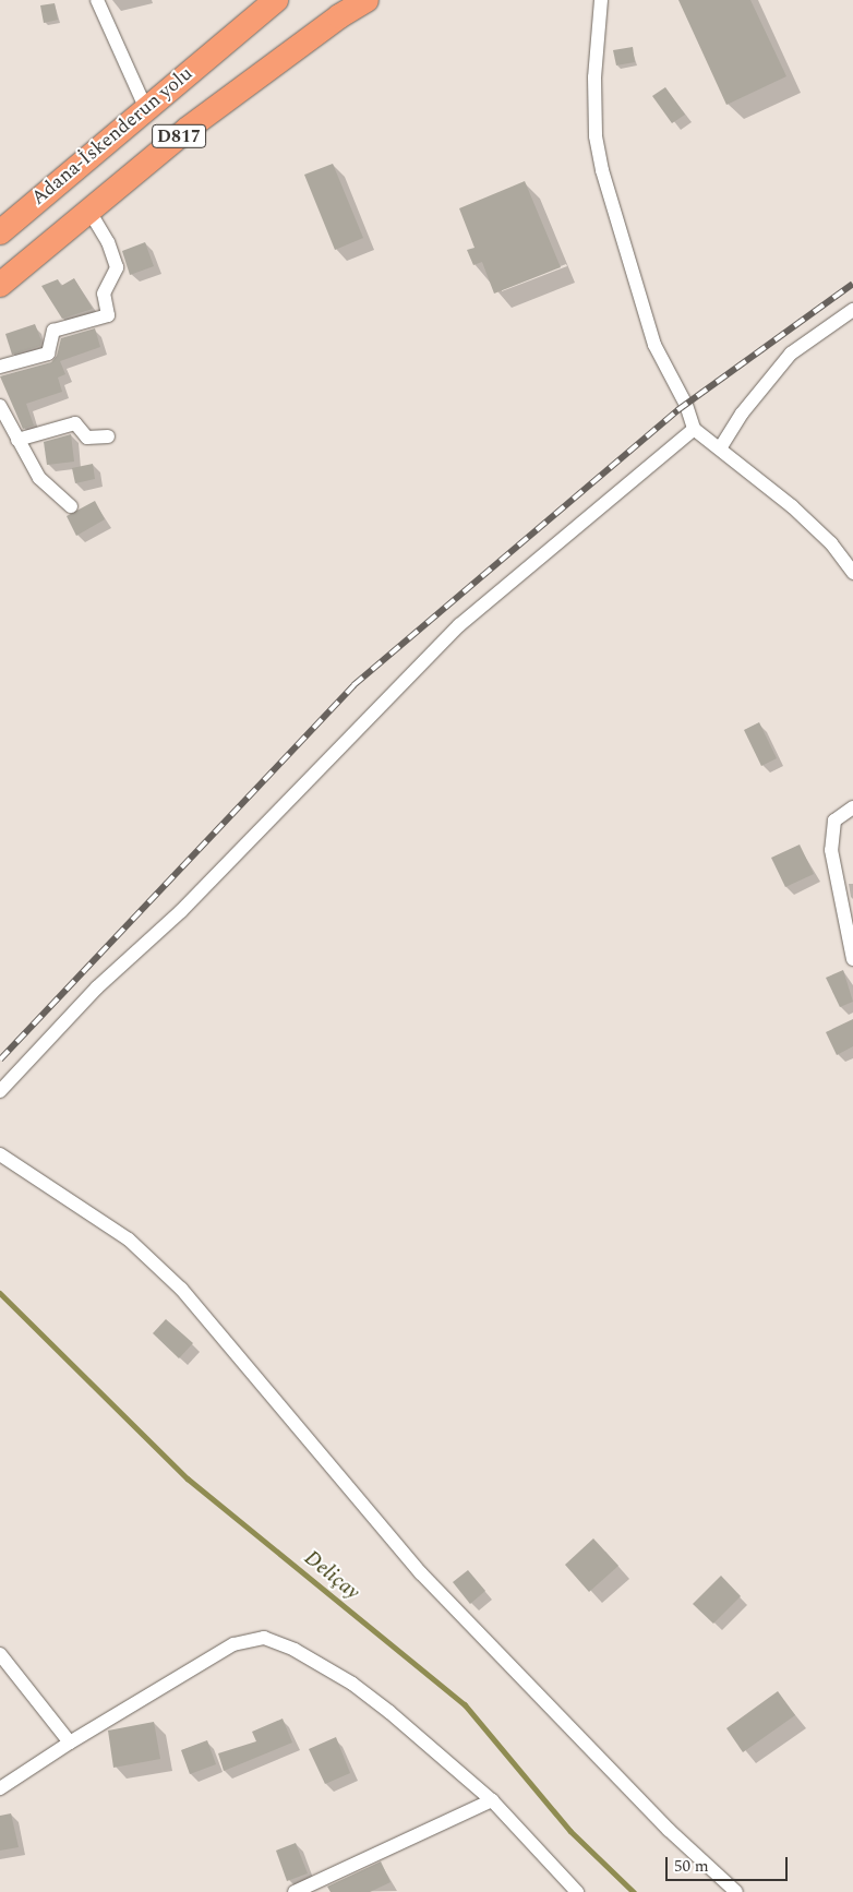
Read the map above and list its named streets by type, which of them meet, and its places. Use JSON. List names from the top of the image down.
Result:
{
  "streets": {
    "highway": ["Adana-İskenderun yolu", "D817"]
  },
  "water": ["Deliçay"],
  "scale_bar": "50 m"
}
